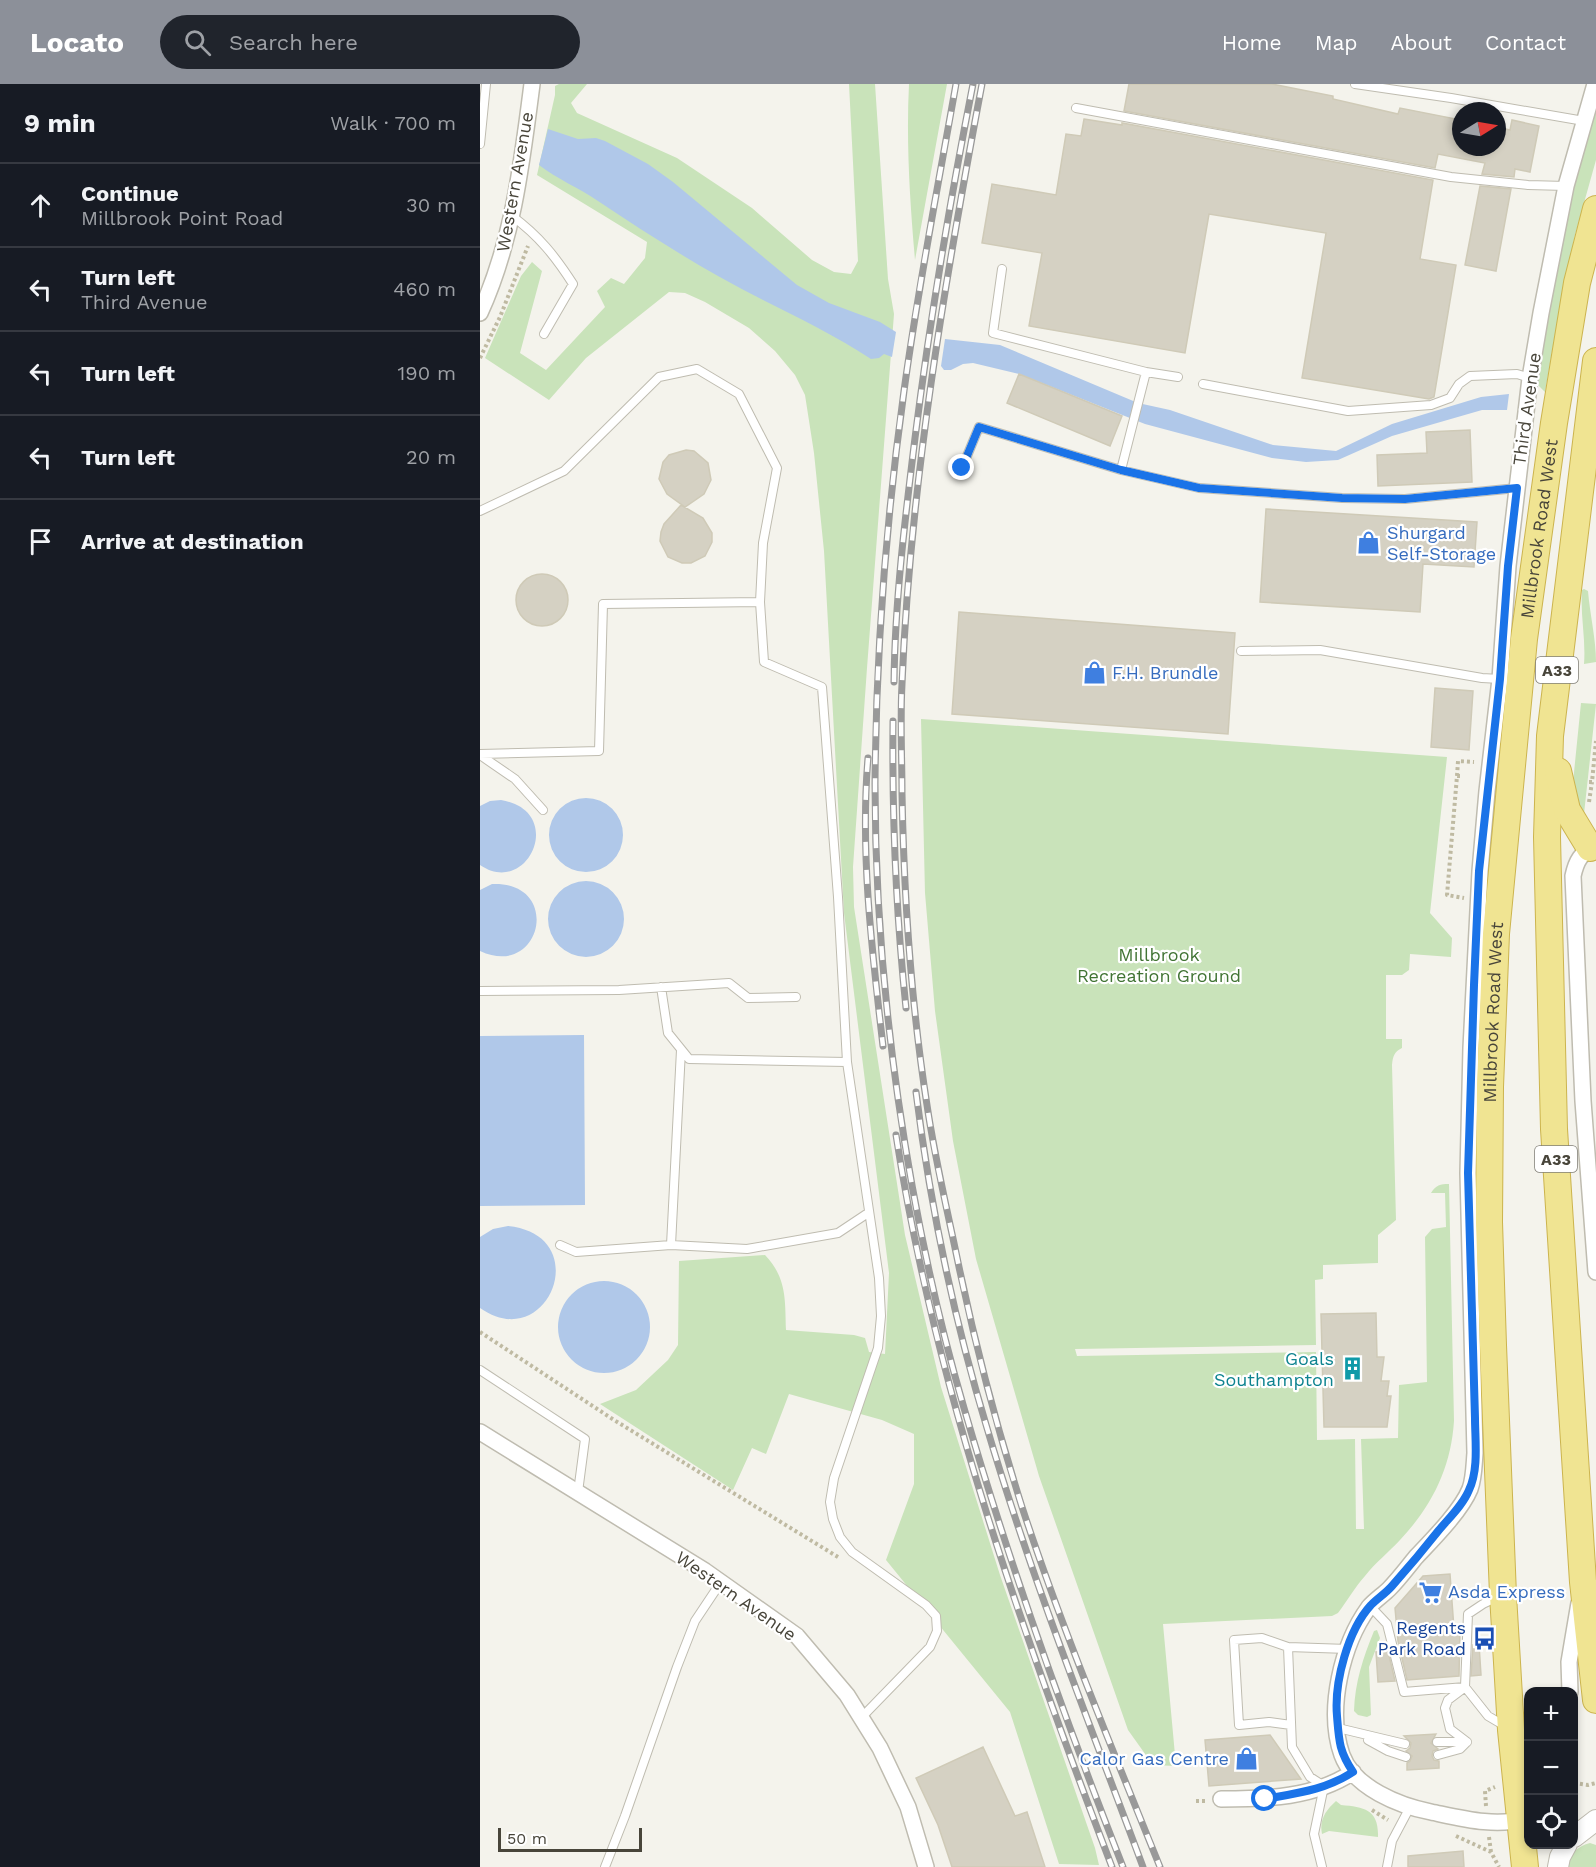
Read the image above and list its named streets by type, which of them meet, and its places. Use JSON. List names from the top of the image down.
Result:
{
  "streets": {
    "highway": ["Millbrook Road West", "A33"],
    "street": ["Western Avenue", "Third Avenue"]
  },
  "parks": ["Millbrook Recreation Ground"],
  "places": {
    "shop": ["Shurgard Self-Storage", "F.H. Brundle", "Calor Gas Centre"],
    "building": ["Goals Southampton"],
    "supermarket": ["Asda Express"],
    "bus stop": ["Regents Park Road"]
  },
  "scale_bar": "50 m",
  "north": "right",
  "page": {
    "header": "Locato",
    "search": "Search here",
    "nav": [
      "Home",
      "Map",
      "About",
      "Contact"
    ],
    "heading": ["9 min", "Walk · 700 m"],
    "list": [
      ["Continue", "Millbrook Point Road", "30 m"],
      ["Turn left", "Third Avenue", "460 m"],
      ["Turn left", "190 m"],
      ["Turn left", "20 m"],
      "Arrive at destination"
    ],
    "map_buttons": ["+", "−"],
    "scale": "50 m"
  }
}
